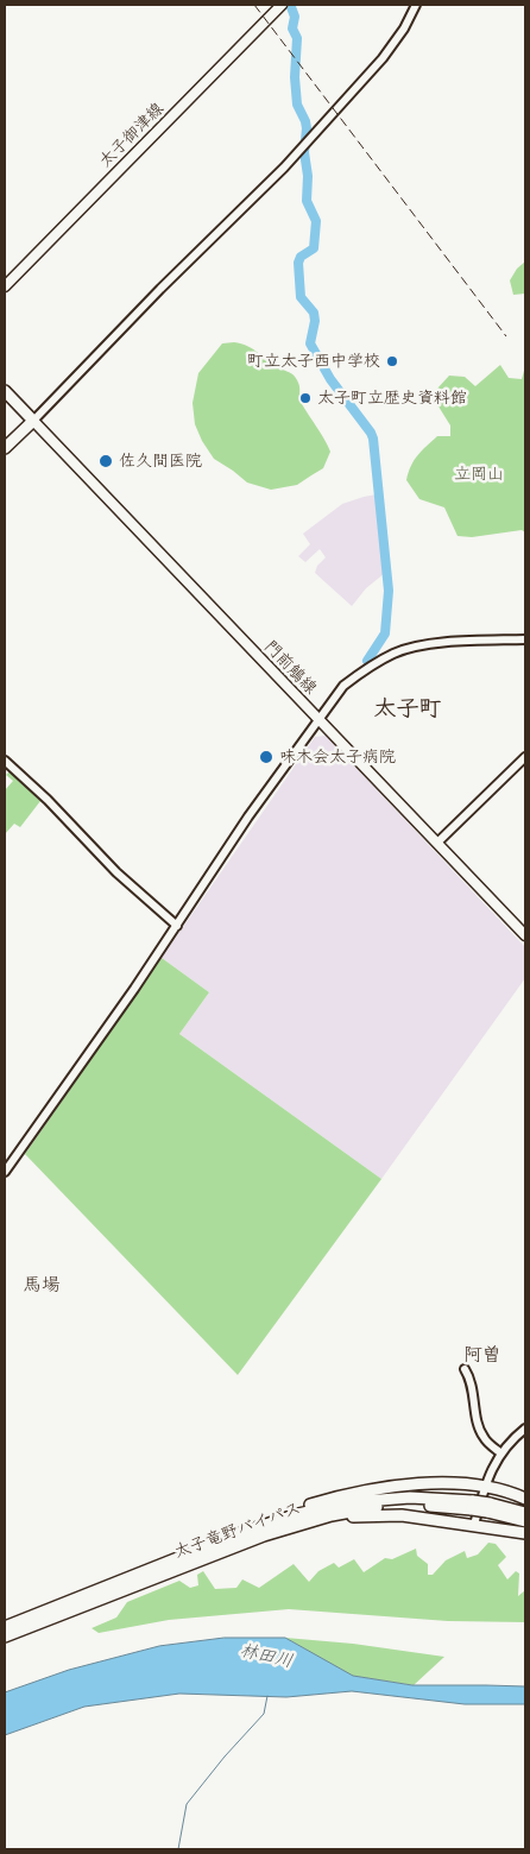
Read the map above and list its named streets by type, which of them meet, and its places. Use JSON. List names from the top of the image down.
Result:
{
  "streets": {
    "highway": ["太子竜野バイパス"],
    "main road": ["太子御津線", "門前鵤線"]
  },
  "districts": ["太子町", "馬場", "阿曽"],
  "water": ["林田川"],
  "parks": ["立岡山"],
  "places": [
    "町立太子西中学校",
    "太子町立歴史資料館",
    "佐久間医院",
    "味木会太子病院"
  ]
}
